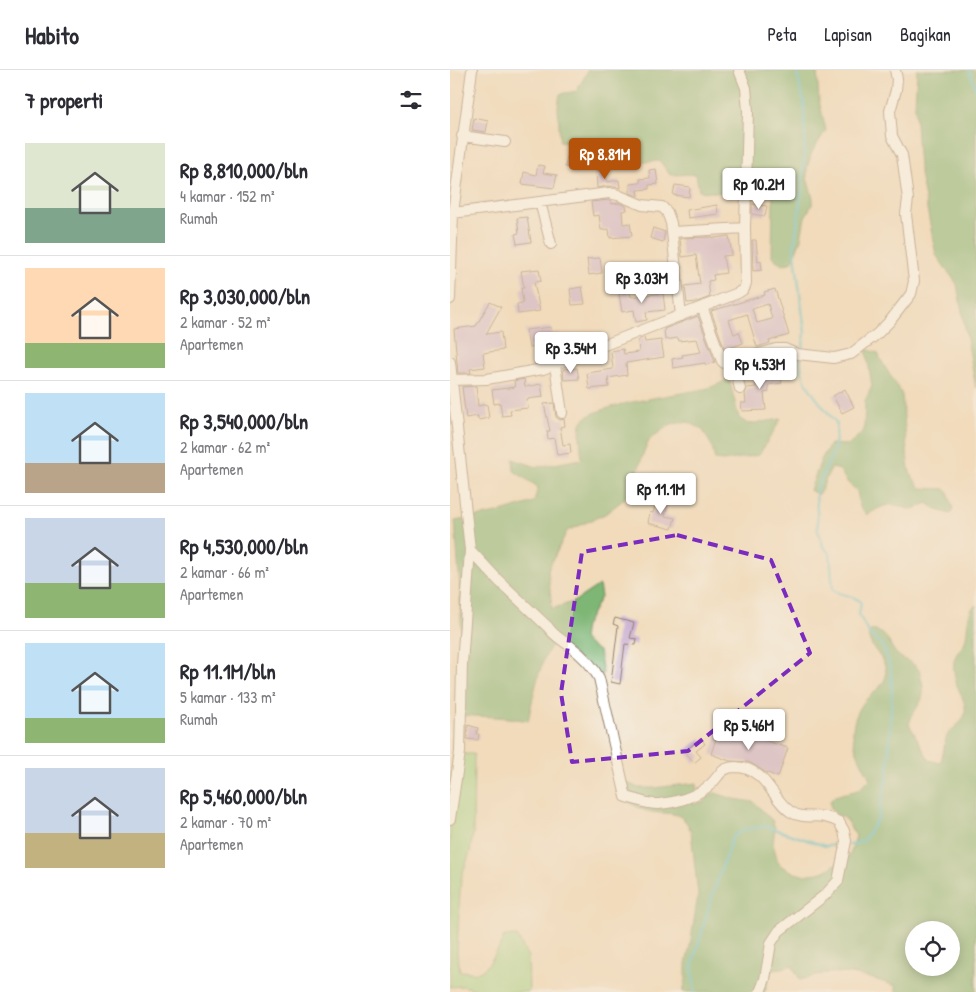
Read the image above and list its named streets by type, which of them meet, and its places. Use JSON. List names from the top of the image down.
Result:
{
  "page": {
    "header": "Habito",
    "nav": ["Peta", "Lapisan", "Bagikan"],
    "heading": "7 properti",
    "list": [
      {
        "name": "Rp 8,810,000/bln",
        "note": "4 kamar · 152 m² · Rumah"
      },
      {
        "name": "Rp 3,030,000/bln",
        "note": "2 kamar · 52 m² · Apartemen"
      },
      {
        "name": "Rp 3,540,000/bln",
        "note": "2 kamar · 62 m² · Apartemen"
      },
      {
        "name": "Rp 4,530,000/bln",
        "note": "2 kamar · 66 m² · Apartemen"
      },
      {
        "name": "Rp 11.1M/bln",
        "note": "5 kamar · 133 m² · Rumah"
      },
      {
        "name": "Rp 5,460,000/bln",
        "note": "2 kamar · 70 m² · Apartemen"
      }
    ],
    "price": [
      "Rp 8.81M",
      "Rp 10.2M",
      "Rp 3.03M",
      "Rp 3.54M",
      "Rp 4.53M",
      "Rp 11.1M",
      "Rp 5.46M"
    ]
  }
}
